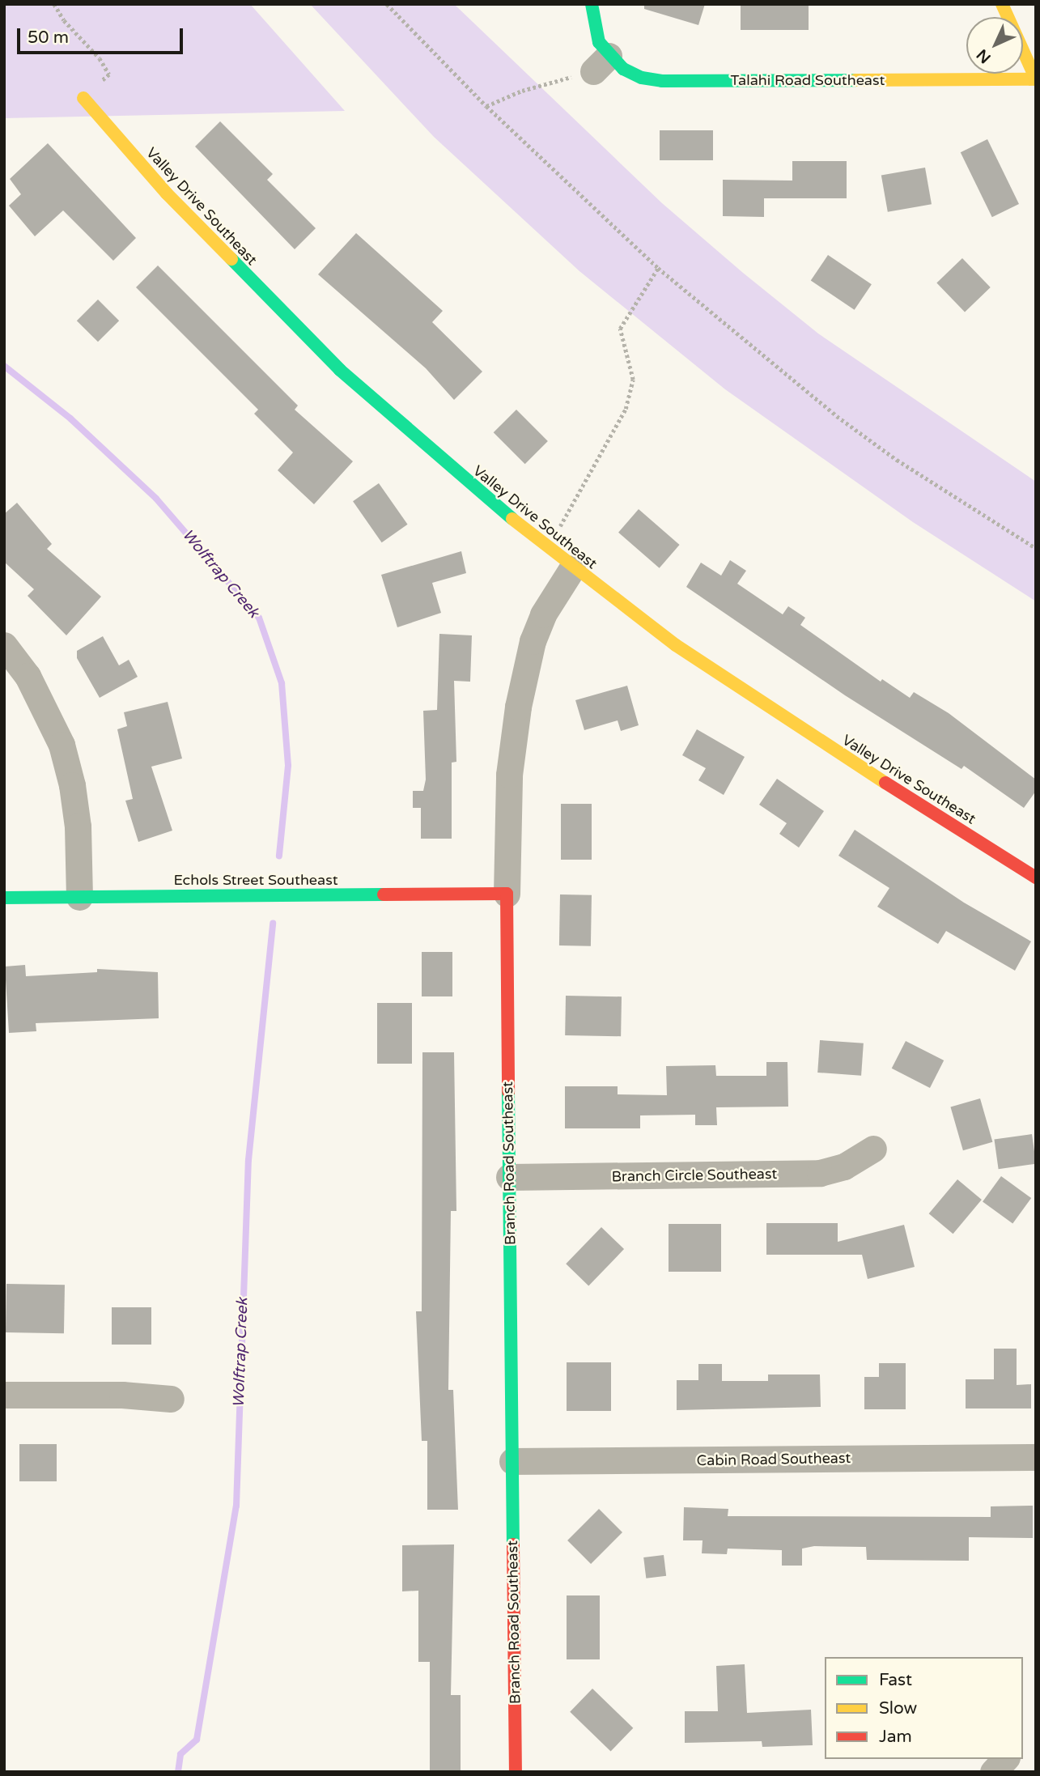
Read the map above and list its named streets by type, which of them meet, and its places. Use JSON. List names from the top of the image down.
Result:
{
  "streets": {
    "street": [
      "Talahi Road Southeast",
      "Valley Drive Southeast",
      "Echols Street Southeast",
      "Branch Road Southeast",
      "Branch Circle Southeast",
      "Cabin Road Southeast"
    ]
  },
  "crossings": [
    ["Valley Drive Southeast", "Branch Road Southeast"],
    ["Echols Street Southeast", "Branch Road Southeast"],
    ["Branch Road Southeast", "Branch Circle Southeast"],
    ["Branch Road Southeast", "Cabin Road Southeast"]
  ],
  "water": ["Wolftrap Creek"],
  "legend": ["Fast", "Slow", "Jam"],
  "scale_bar": "50 m",
  "north": "bottom left"
}
